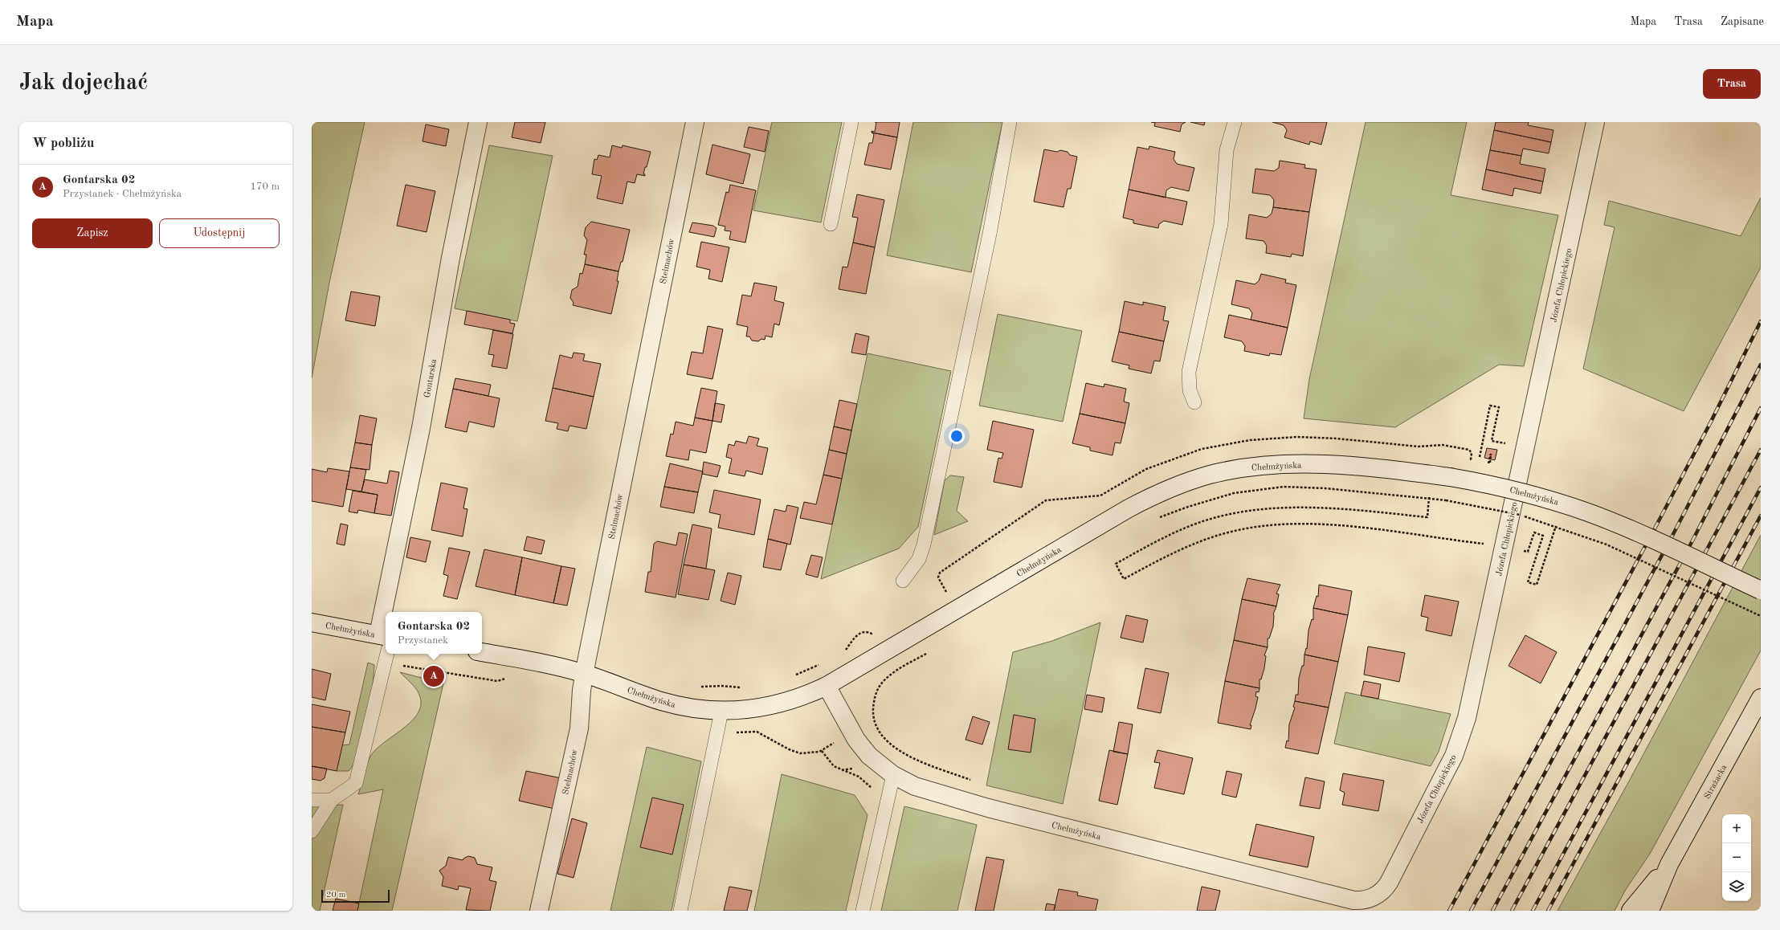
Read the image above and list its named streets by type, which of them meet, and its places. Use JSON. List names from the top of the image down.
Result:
{
  "streets": {
    "street": [
      "Stelmachów",
      "Józefa Chłopickiego",
      "Gontarska",
      "Chełmżyńska",
      "Strażacka"
    ]
  },
  "crossings": [
    ["Stelmachów", "Chełmżyńska"],
    ["Józefa Chłopickiego", "Chełmżyńska"],
    ["Gontarska", "Chełmżyńska"]
  ],
  "scale_bar": "20 m",
  "page": {
    "header": "Mapa",
    "nav": ["Mapa", "Trasa", "Zapisane"],
    "buttons": [
      "Trasa",
      ["Zapisz", "Udostępnij"]
    ],
    "title": "Jak dojechać",
    "heading": "W pobliżu",
    "list": [
      {
        "mark": "A",
        "name": "Gontarska 02",
        "note": "Przystanek · Chełmżyńska",
        "value": "170 m"
      }
    ],
    "popup": ["Gontarska 02", "Przystanek"],
    "pins": "A",
    "map_buttons": ["+", "−"],
    "scale": "20 m"
  }
}
